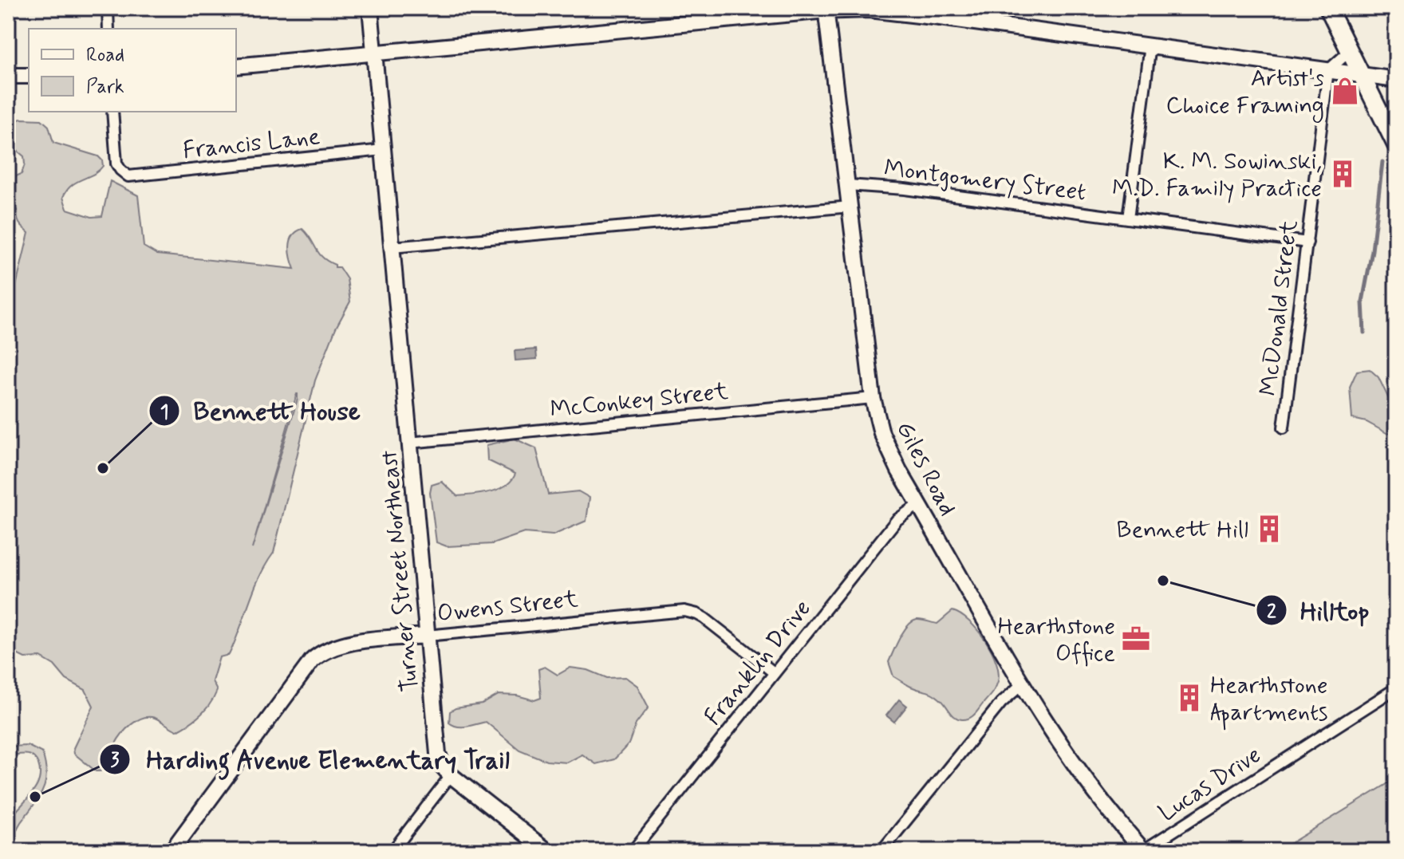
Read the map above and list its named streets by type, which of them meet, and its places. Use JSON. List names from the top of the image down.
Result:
{
  "streets": {
    "street": [
      "Francis Lane",
      "Montgomery Street",
      "McDonald Street",
      "McConkey Street",
      "Giles Road",
      "Turner Street Northeast",
      "Owens Street",
      "Franklin Drive",
      "Lucas Drive"
    ]
  },
  "crossings": [
    ["Francis Lane", "Turner Street Northeast"],
    ["Montgomery Street", "McDonald Street"],
    ["Montgomery Street", "Giles Road"],
    ["McConkey Street", "Giles Road"],
    ["McConkey Street", "Turner Street Northeast"],
    ["Giles Road", "Franklin Drive"],
    ["Giles Road", "Lucas Drive"],
    ["Turner Street Northeast", "Owens Street"],
    ["Owens Street", "Franklin Drive"]
  ],
  "places": {
    "shop": ["Artist's Choice Framing"],
    "building": ["K. M. Sowinski, M.D. Family Practice", "Bennett Hill", "Hearthstone Apartments"],
    "other": ["Bennett House", "Hilltop", "Harding Avenue Elementary Trail"],
    "office": ["Hearthstone Office"]
  },
  "legend": ["Road", "Park"]
}
